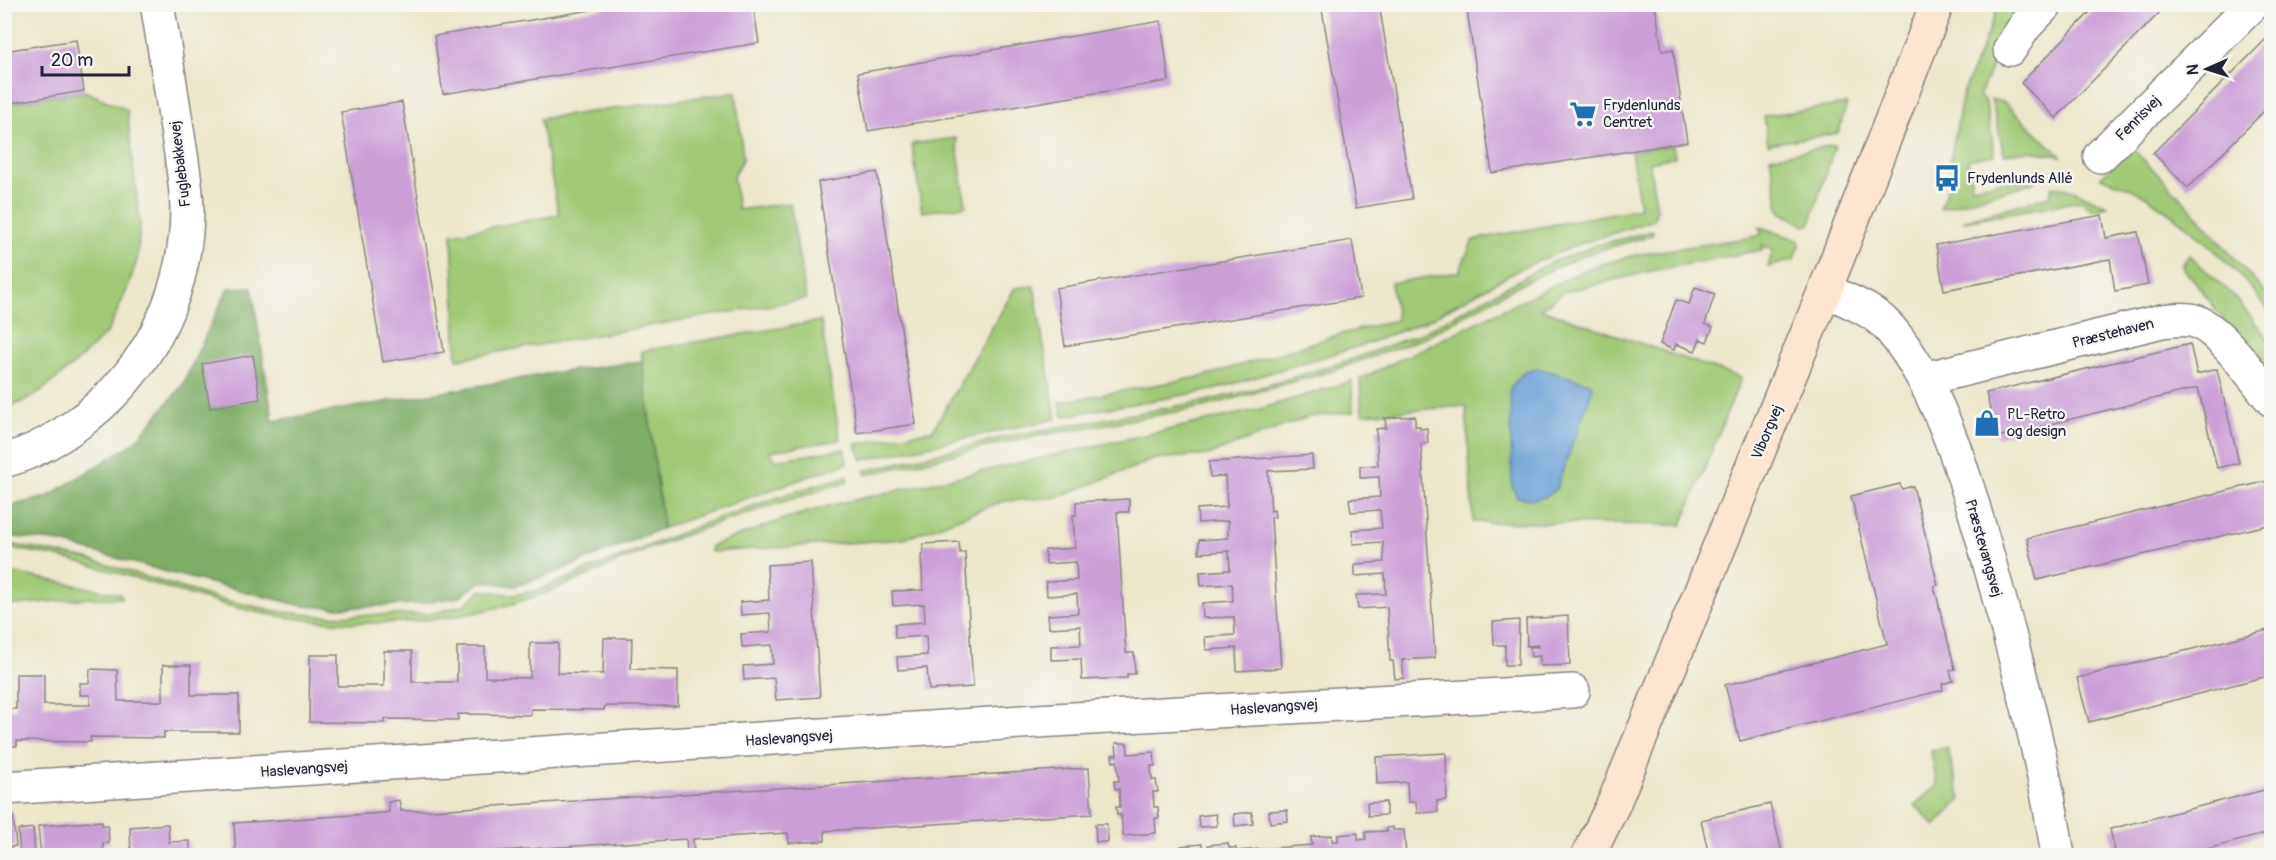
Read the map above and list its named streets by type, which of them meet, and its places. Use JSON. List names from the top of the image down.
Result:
{
  "streets": {
    "street": [
      "Fenrisvej",
      "Fuglebakkevej",
      "Præstehaven",
      "Viborgvej",
      "Præstevangsvej",
      "Haslevangsvej"
    ]
  },
  "crossings": [
    ["Præstehaven", "Præstevangsvej"],
    ["Viborgvej", "Præstevangsvej"]
  ],
  "places": {
    "supermarket": ["Frydenlunds Centret"],
    "bus stop": ["Frydenlunds Allé"],
    "shop": ["PL-Retro og design"]
  },
  "scale_bar": "20 m",
  "north": "left"
}
